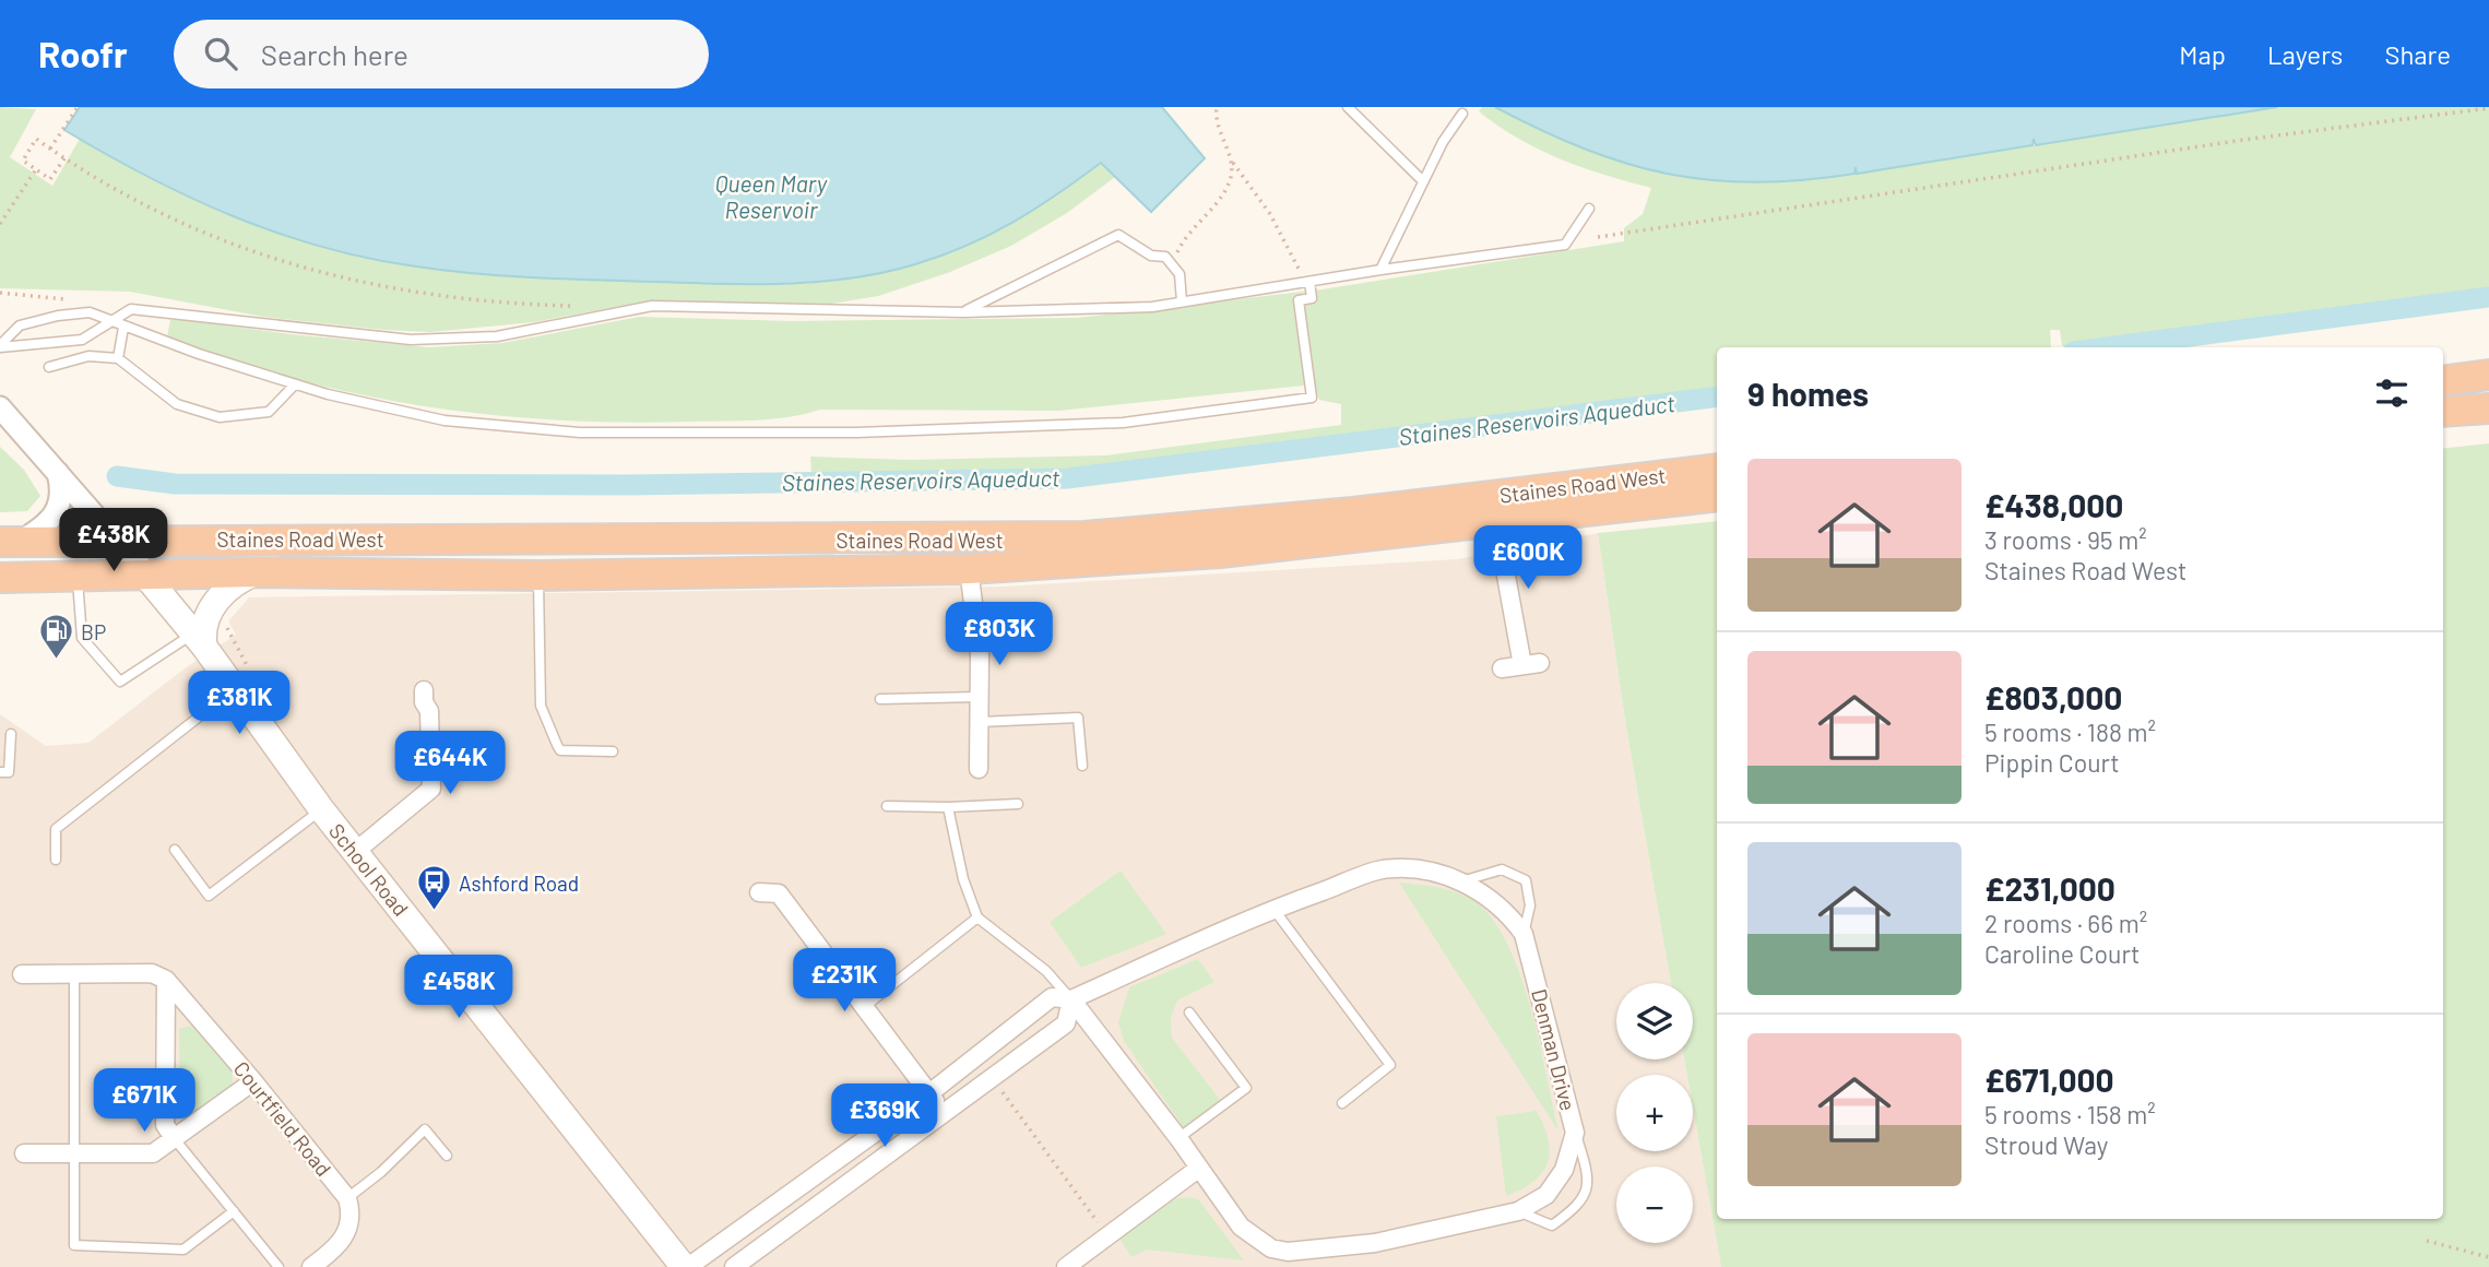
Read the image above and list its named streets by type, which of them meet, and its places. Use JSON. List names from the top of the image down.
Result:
{
  "streets": {
    "highway": ["Staines Road West"],
    "main road": ["School Road"],
    "street": ["Denman Drive", "Courtfield Road"]
  },
  "crossings": [
    ["Staines Road West", "School Road"],
    ["School Road", "Denman Drive"]
  ],
  "water": ["Queen Mary Reservoir", "Staines Reservoirs Aqueduct"],
  "places": {
    "fuel station": ["BP"],
    "bus stop": ["Ashford Road"]
  },
  "page": {
    "header": "Roofr",
    "search": "Search here",
    "nav": ["Map", "Layers", "Share"],
    "heading": "9 homes",
    "list": [
      {
        "name": "£438,000",
        "note": "3 rooms · 95 m² · Staines Road West"
      },
      {
        "name": "£803,000",
        "note": "5 rooms · 188 m² · Pippin Court"
      },
      {
        "name": "£231,000",
        "note": "2 rooms · 66 m² · Caroline Court"
      },
      {
        "name": "£671,000",
        "note": "5 rooms · 158 m² · Stroud Way"
      }
    ],
    "price": [
      "£438K",
      "£600K",
      "£803K",
      "£381K",
      "£644K",
      "£231K",
      "£458K",
      "£671K",
      "£369K"
    ],
    "map_buttons": ["+", "−"]
  }
}
